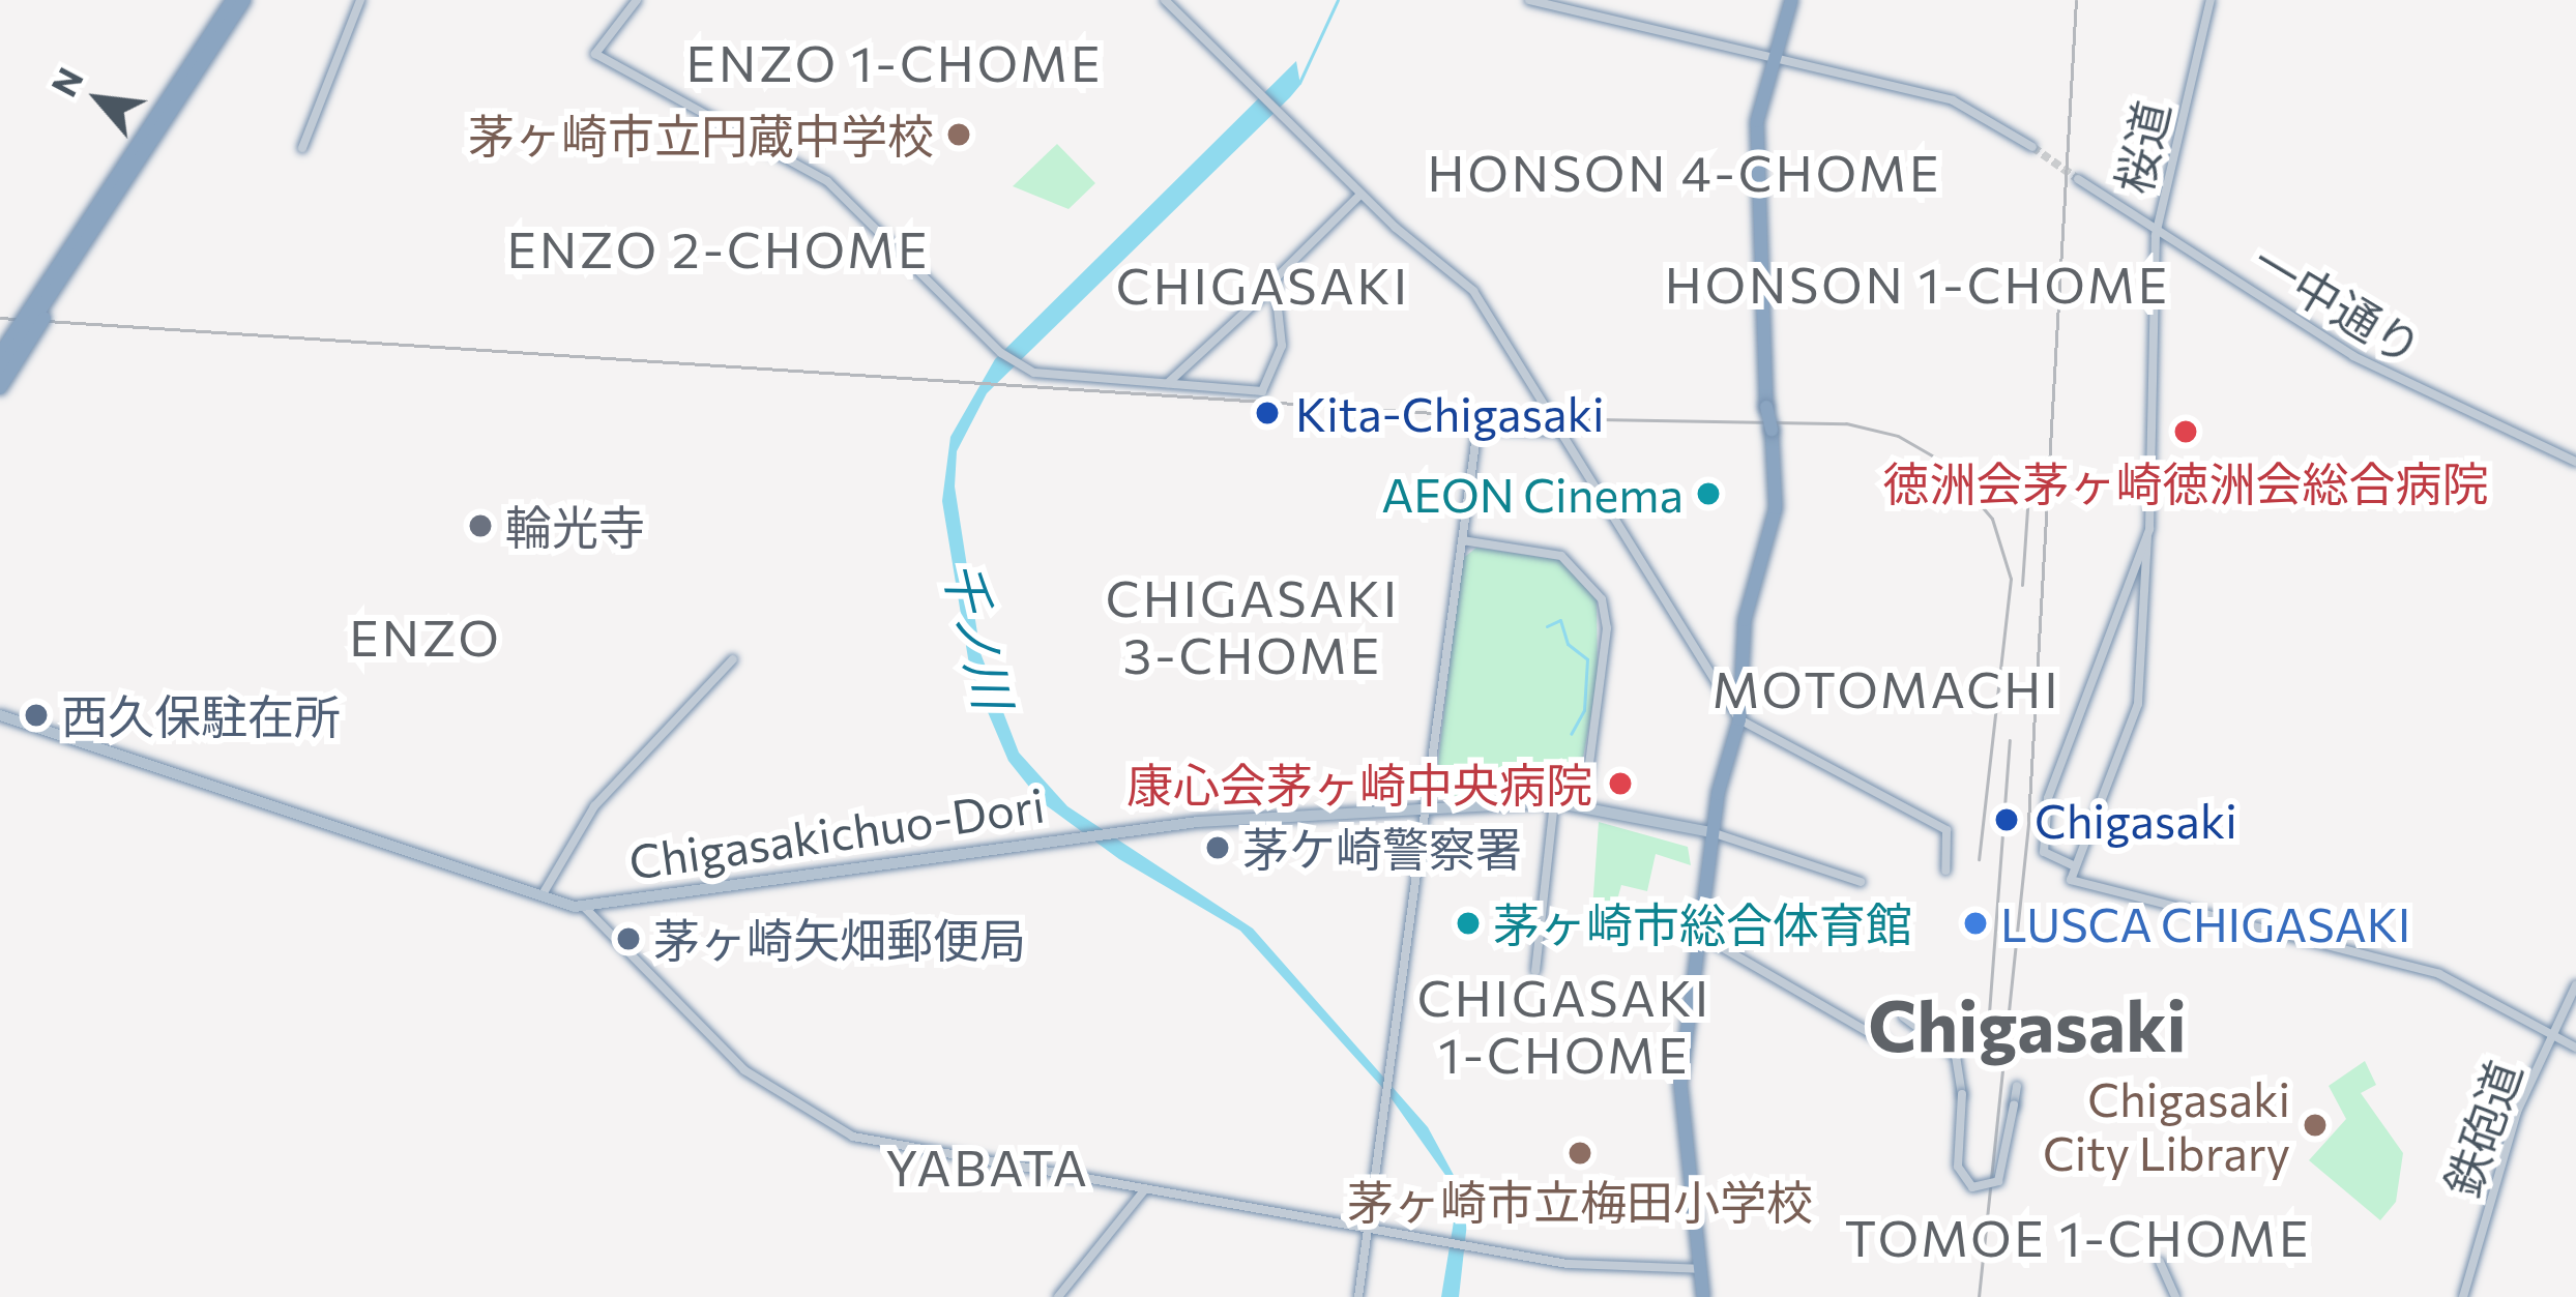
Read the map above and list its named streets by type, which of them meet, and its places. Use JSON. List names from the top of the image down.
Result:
{
  "streets": {
    "main road": ["Chigasakichuo-Dori"],
    "street": ["桜道", "一中通り", "鉄砲道"]
  },
  "crossings": [
    ["桜道", "一中通り"],
    ["桜道", "鉄砲道"]
  ],
  "districts": [
    "ENZO 1-CHOME",
    "HONSON 4-CHOME",
    "ENZO 2-CHOME",
    "HONSON 1-CHOME",
    "CHIGASAKI",
    "CHIGASAKI 3-CHOME",
    "ENZO",
    "MOTOMACHI",
    "CHIGASAKI 1-CHOME",
    "Chigasaki",
    "YABATA",
    "TOMOE 1-CHOME"
  ],
  "water": ["千ノ川"],
  "places": [
    "茅ヶ崎市立円蔵中学校",
    "Kita-Chigasaki",
    "徳洲会茅ヶ崎徳洲会総合病院",
    "AEON Cinema",
    "輪光寺",
    "西久保駐在所",
    "康心会茅ヶ崎中央病院",
    "Chigasaki",
    "茅ケ崎警察署",
    "茅ヶ崎市総合体育館",
    "LUSCA CHIGASAKI",
    "茅ヶ崎矢畑郵便局",
    "Chigasaki City Library",
    "茅ヶ崎市立梅田小学校"
  ],
  "north": "top left"
}
